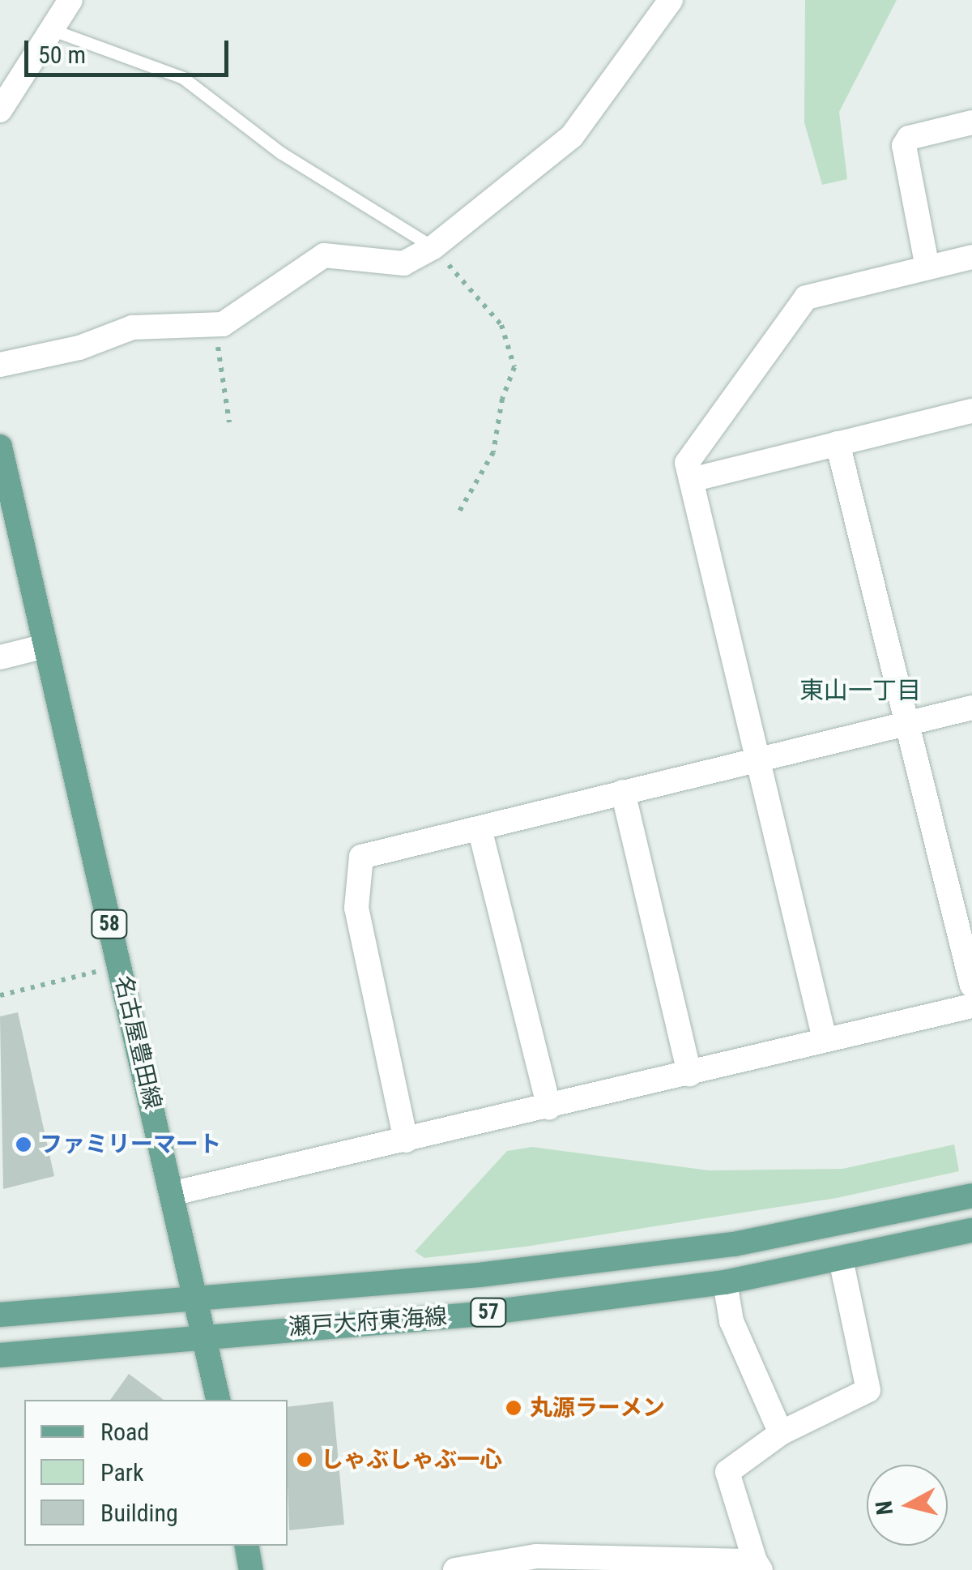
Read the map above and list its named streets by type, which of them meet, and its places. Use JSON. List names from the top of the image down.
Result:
{
  "streets": {
    "main road": [
      "58",
      "名古屋豊田線",
      "57",
      "瀬戸大府東海線"
    ]
  },
  "crossings": [
    ["名古屋豊田線", "瀬戸大府東海線"]
  ],
  "districts": ["東山一丁目"],
  "places": ["ファミリーマート", "丸源ラーメン", "しゃぶしゃぶ一心"],
  "legend": ["Road", "Park", "Building"],
  "scale_bar": "50 m",
  "north": "left"
}
